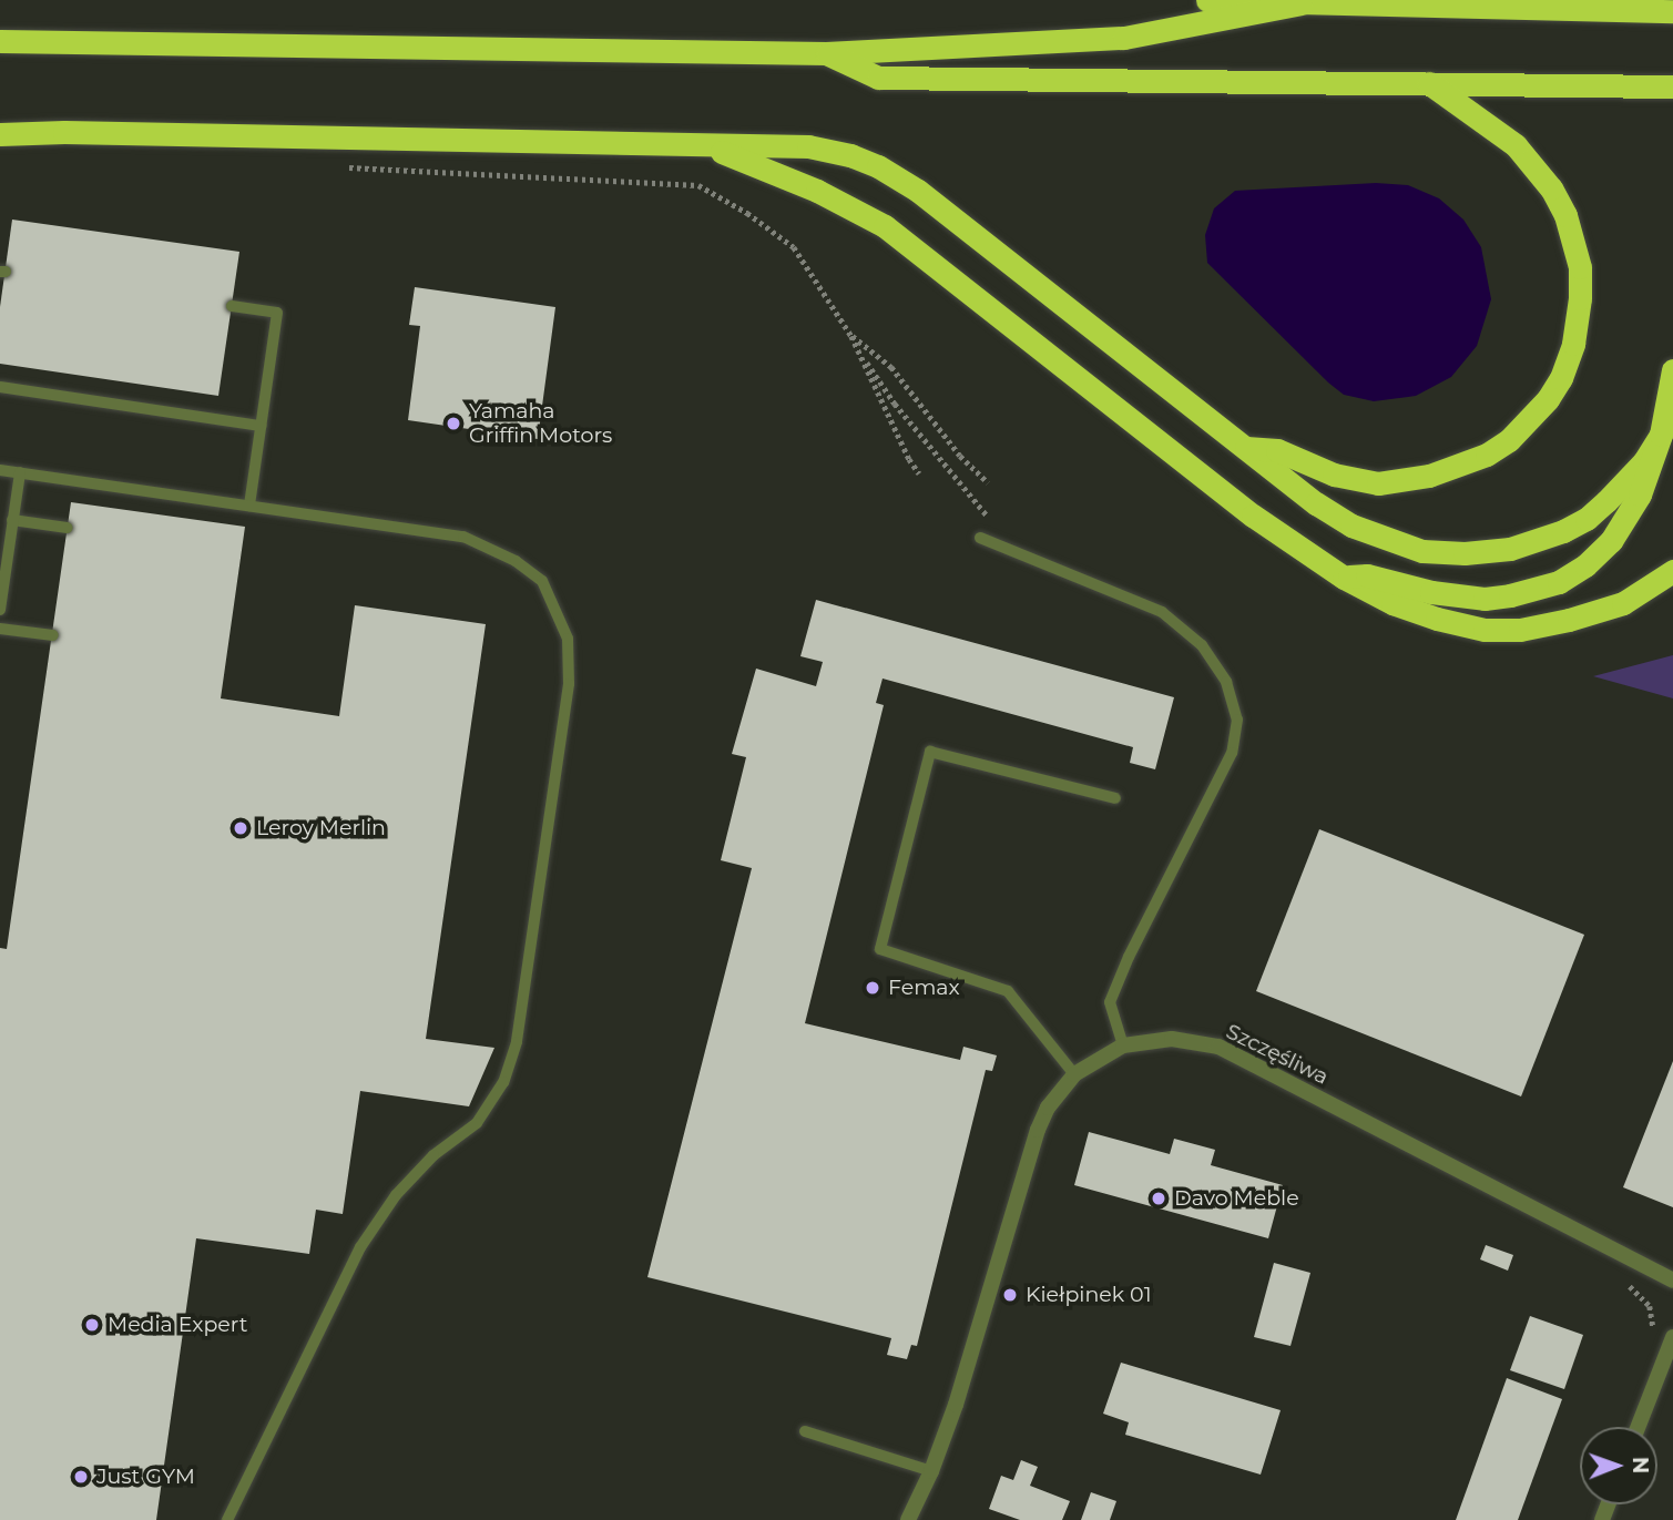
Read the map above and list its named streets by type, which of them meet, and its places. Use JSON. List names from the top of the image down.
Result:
{
  "streets": {
    "street": ["Szczęśliwa"]
  },
  "places": [
    "Yamaha Griffin Motors",
    "Leroy Merlin",
    "Femax",
    "Davo Meble",
    "Kiełpinek 01",
    "Media Expert",
    "Just GYM"
  ],
  "north": "right"
}
